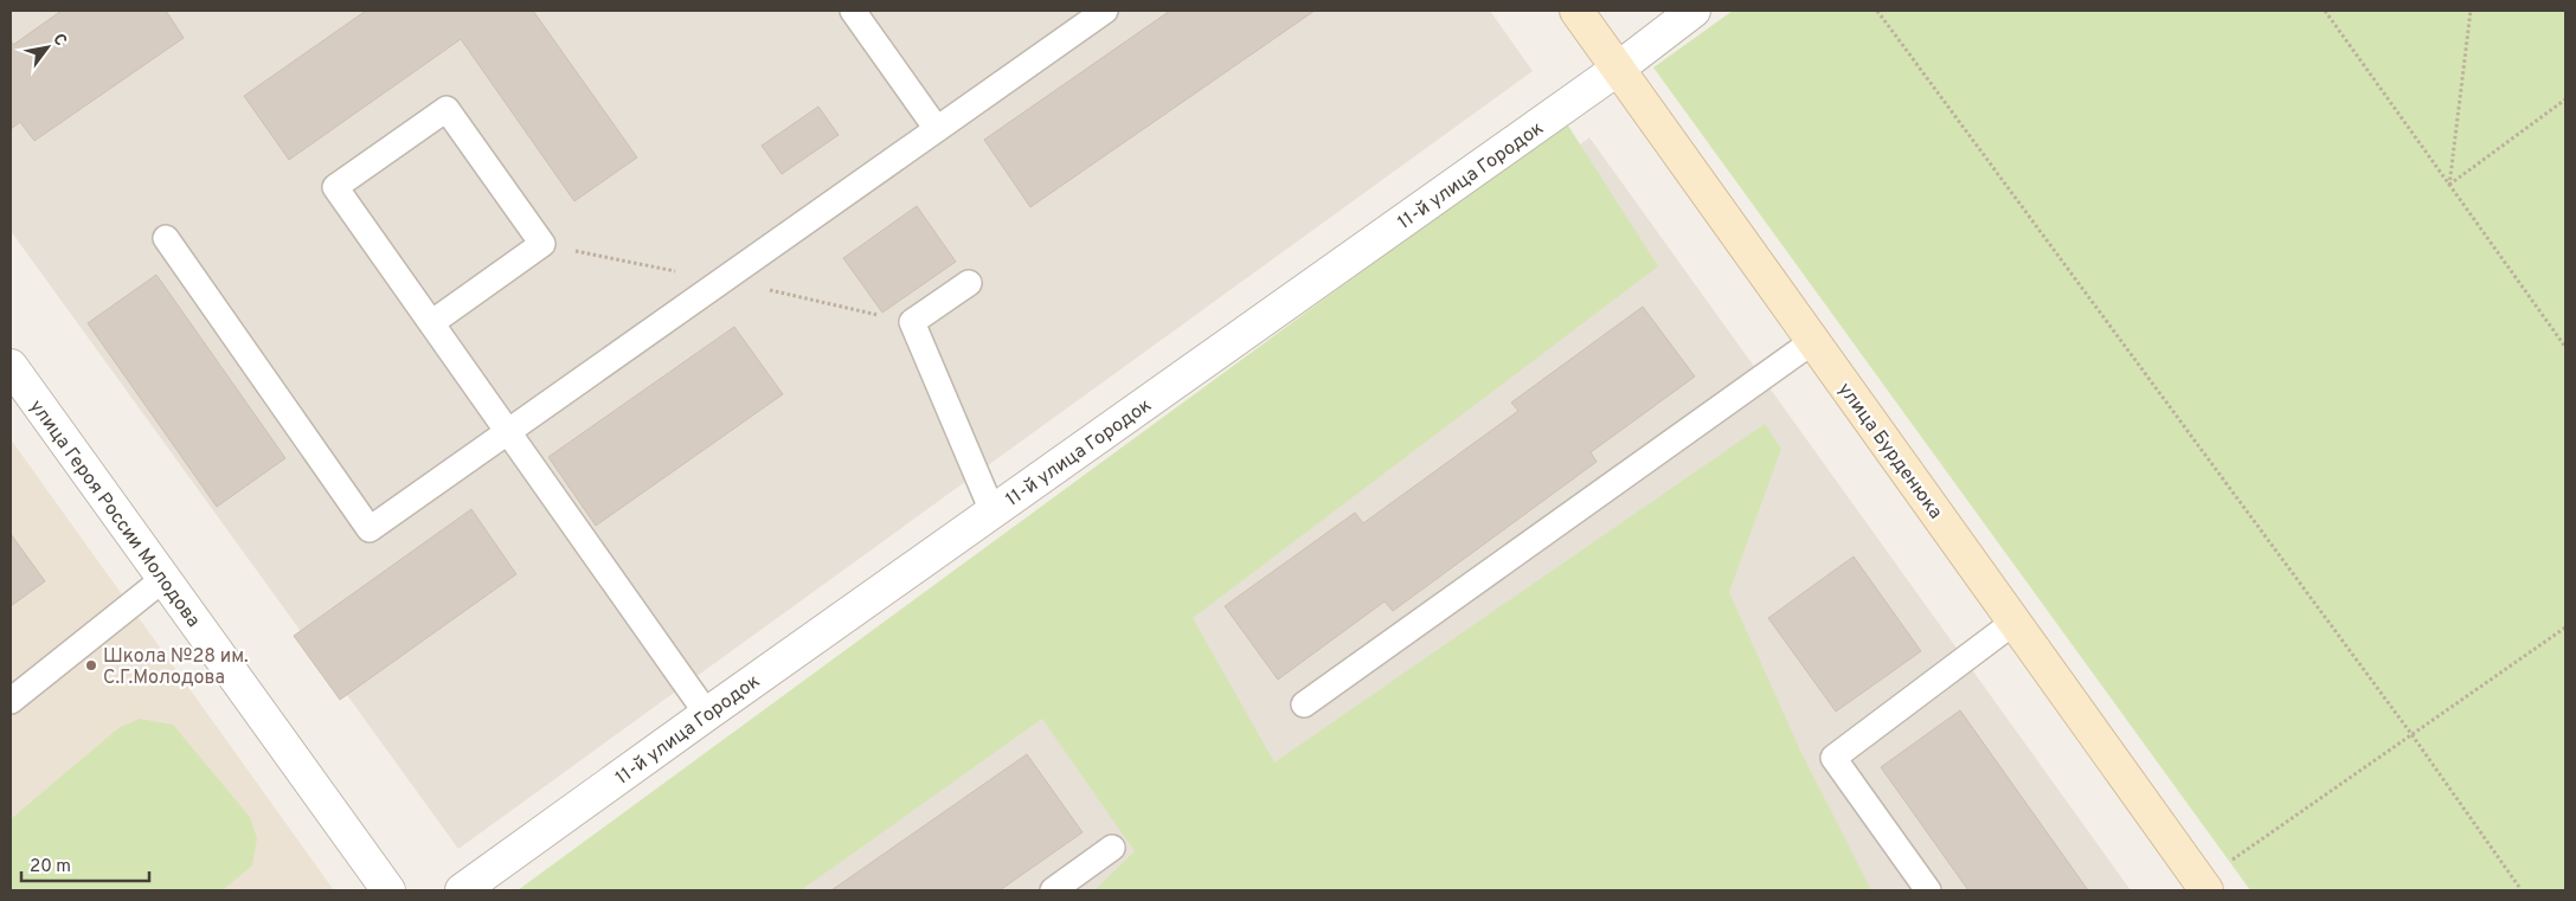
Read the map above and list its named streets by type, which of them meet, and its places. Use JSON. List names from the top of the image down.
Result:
{
  "streets": {
    "street": ["11-й улица Городок", "улица Бурденюка", "улица Героя России Молодова"]
  },
  "crossings": [
    ["11-й улица Городок", "улица Бурденюка"]
  ],
  "places": ["Школа №28 им. С.Г.Молодова"],
  "scale_bar": "20 m",
  "north": "top right"
}
